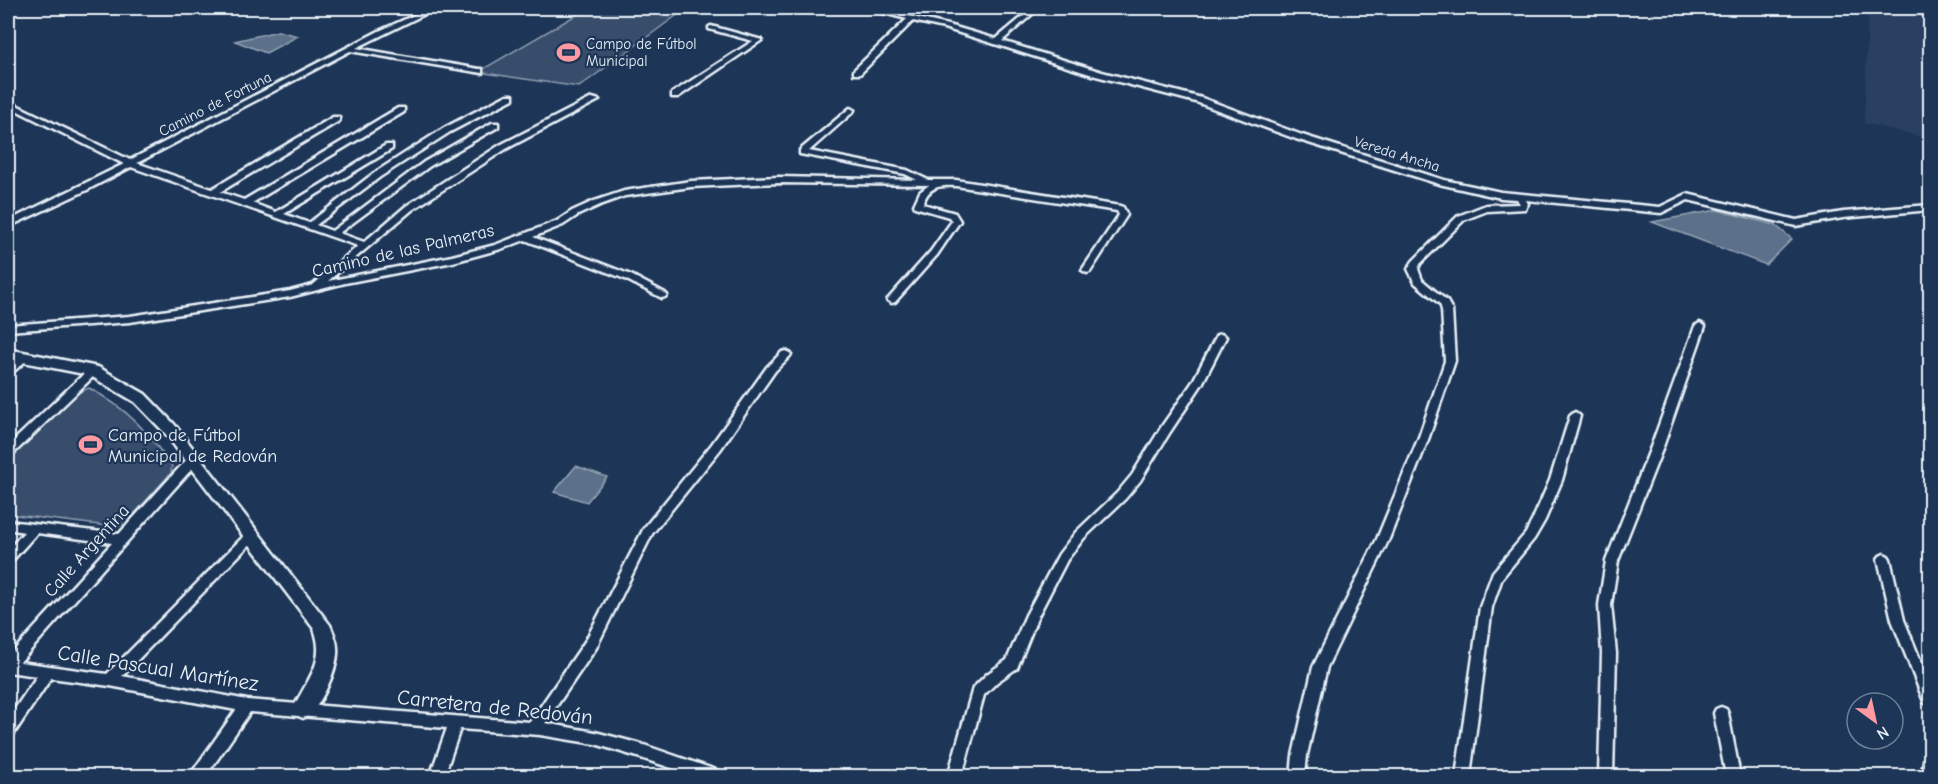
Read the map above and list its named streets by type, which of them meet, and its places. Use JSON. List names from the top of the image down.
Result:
{
  "streets": {
    "street": [
      "Camino de Fortuna",
      "Vereda Ancha",
      "Camino de las Palmeras",
      "Calle Argentina",
      "Calle Pascual Martínez",
      "Carretera de Redován"
    ]
  },
  "crossings": [
    ["Calle Argentina", "Calle Pascual Martínez"],
    ["Calle Pascual Martínez", "Carretera de Redován"]
  ],
  "places": {
    "sports": ["Campo de Fútbol Municipal", "Campo de Fútbol Municipal de Redován"]
  },
  "north": "bottom right"
}
